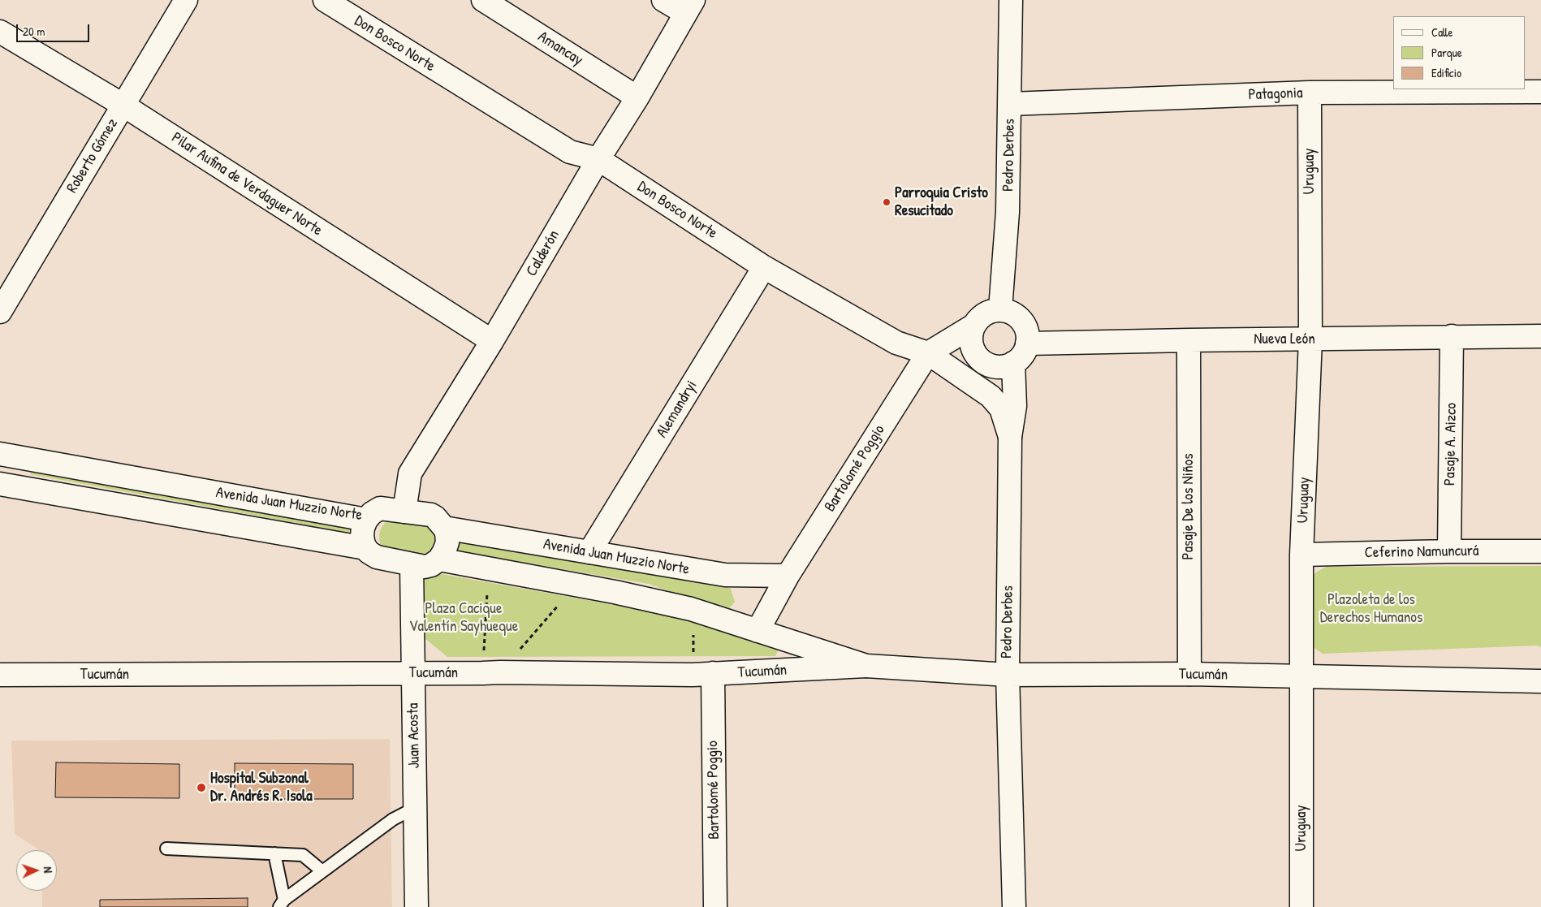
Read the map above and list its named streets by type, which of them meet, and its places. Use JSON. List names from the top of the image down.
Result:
{
  "streets": {
    "street": [
      "Don Bosco Norte",
      "Amancay",
      "Patagonia",
      "Pedro Derbes",
      "Roberto Gómez",
      "Uruguay",
      "Pilar Aufina de Verdaguer Norte",
      "Calderón",
      "Nueva León",
      "Alemandryi",
      "Pasaje A. Aizco",
      "Bartolomé Poggio",
      "Avenida Juan Muzzio Norte",
      "Pasaje De los Niños",
      "Ceferino Namuncurá",
      "Tucumán",
      "Juan Acosta"
    ]
  },
  "crossings": [
    ["Don Bosco Norte", "Pedro Derbes"],
    ["Don Bosco Norte", "Calderón"],
    ["Don Bosco Norte", "Alemandryi"],
    ["Don Bosco Norte", "Bartolomé Poggio"],
    ["Amancay", "Calderón"],
    ["Patagonia", "Pedro Derbes"],
    ["Patagonia", "Uruguay"],
    ["Pedro Derbes", "Nueva León"],
    ["Pedro Derbes", "Bartolomé Poggio"],
    ["Pedro Derbes", "Tucumán"],
    ["Roberto Gómez", "Pilar Aufina de Verdaguer Norte"],
    ["Uruguay", "Nueva León"],
    ["Uruguay", "Ceferino Namuncurá"],
    ["Uruguay", "Tucumán"],
    ["Pilar Aufina de Verdaguer Norte", "Calderón"],
    ["Calderón", "Avenida Juan Muzzio Norte"],
    ["Calderón", "Juan Acosta"],
    ["Nueva León", "Pasaje A. Aizco"],
    ["Nueva León", "Bartolomé Poggio"],
    ["Nueva León", "Pasaje De los Niños"],
    ["Alemandryi", "Avenida Juan Muzzio Norte"],
    ["Pasaje A. Aizco", "Ceferino Namuncurá"],
    ["Bartolomé Poggio", "Avenida Juan Muzzio Norte"],
    ["Bartolomé Poggio", "Tucumán"],
    ["Avenida Juan Muzzio Norte", "Juan Acosta"],
    ["Pasaje De los Niños", "Tucumán"],
    ["Tucumán", "Juan Acosta"]
  ],
  "parks": ["Plazoleta de los Derechos Humanos", "Plaza Cacique Valentín Sayhueque"],
  "places": ["Parroquia Cristo Resucitado", "Hospital Subzonal Dr. Andrés R. Isola"],
  "legend": ["Calle", "Parque", "Edificio"],
  "scale_bar": "20 m",
  "north": "right"
}
